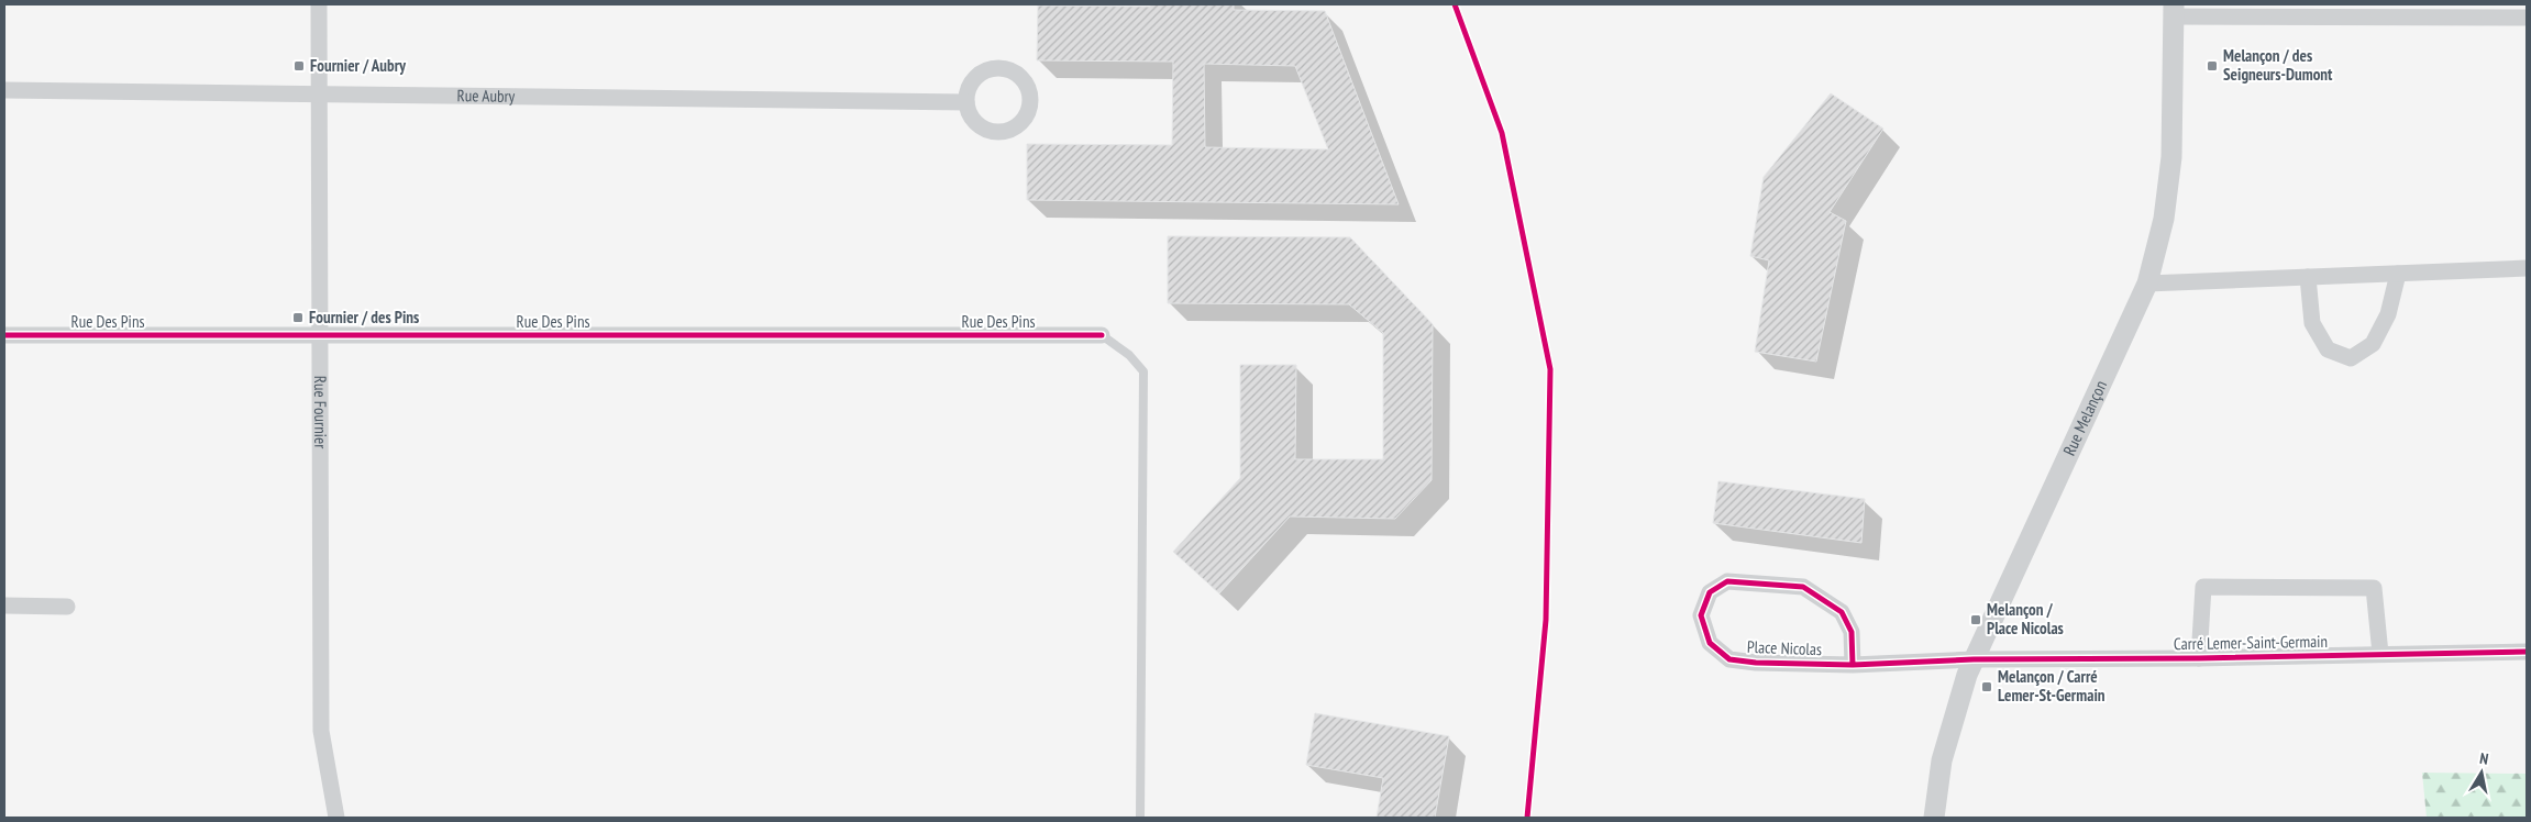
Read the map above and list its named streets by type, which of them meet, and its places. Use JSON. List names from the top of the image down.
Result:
{
  "streets": {
    "street": [
      "Rue Aubry",
      "Rue Des Pins",
      "Rue Fournier",
      "Rue Melançon",
      "Carré Lemer-Saint-Germain",
      "Place Nicolas"
    ]
  },
  "crossings": [
    ["Rue Aubry", "Rue Fournier"],
    ["Rue Des Pins", "Rue Fournier"],
    ["Rue Melançon", "Carré Lemer-Saint-Germain"],
    ["Rue Melançon", "Place Nicolas"],
    ["Carré Lemer-Saint-Germain", "Place Nicolas"]
  ],
  "places": {
    "transit": [
      "Fournier / Aubry",
      "Melançon / des Seigneurs-Dumont",
      "Fournier / des Pins",
      "Melançon / Place Nicolas",
      "Melançon / Carré Lemer-St-Germain"
    ]
  },
  "north": "top"
}
